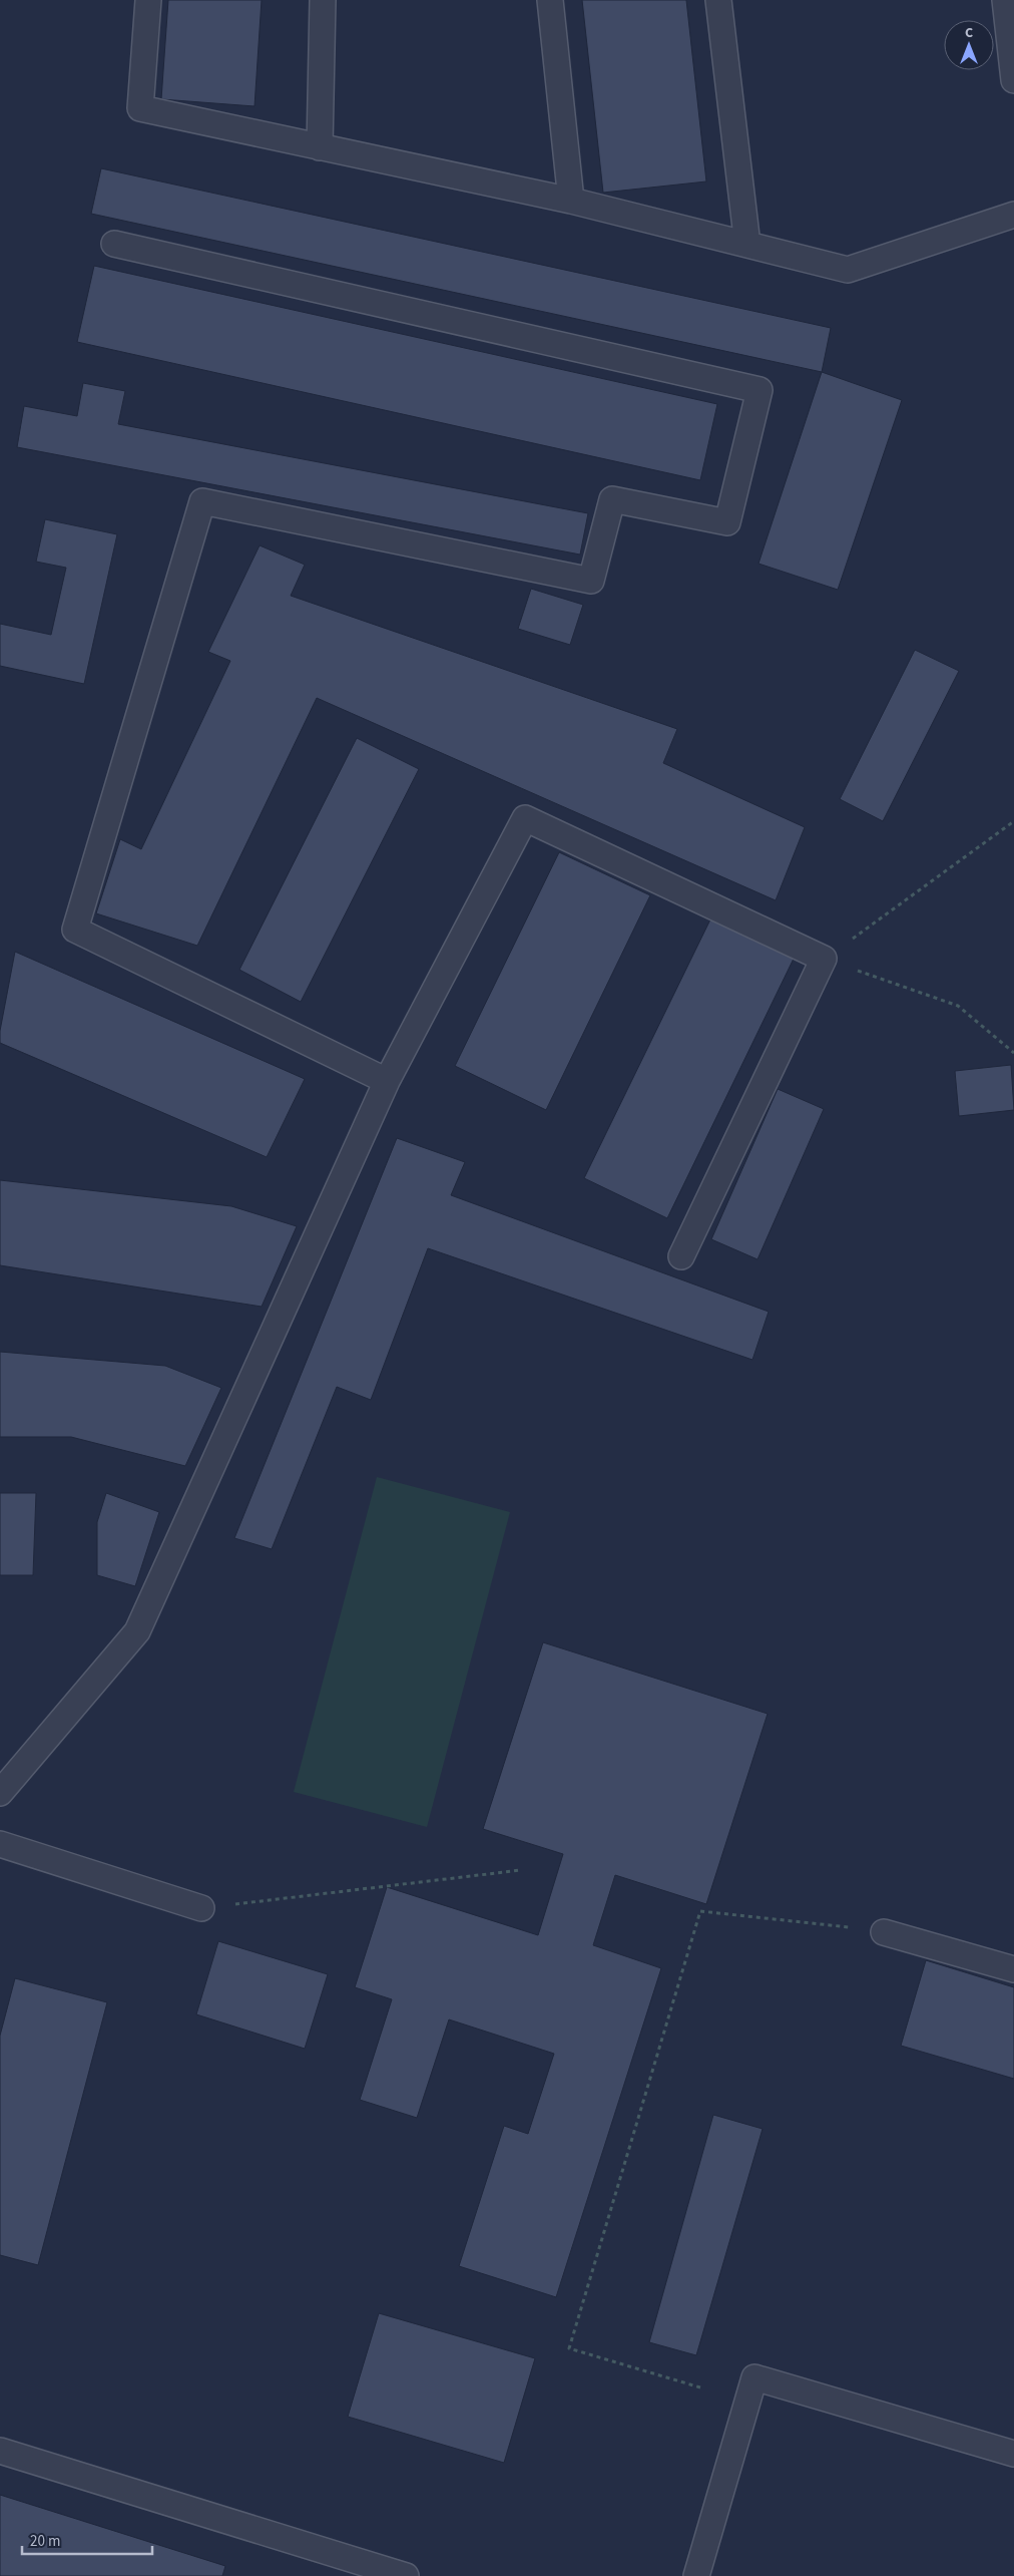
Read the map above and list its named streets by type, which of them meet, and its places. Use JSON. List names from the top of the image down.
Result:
{
  "scale_bar": "20 m",
  "north": "top"
}
